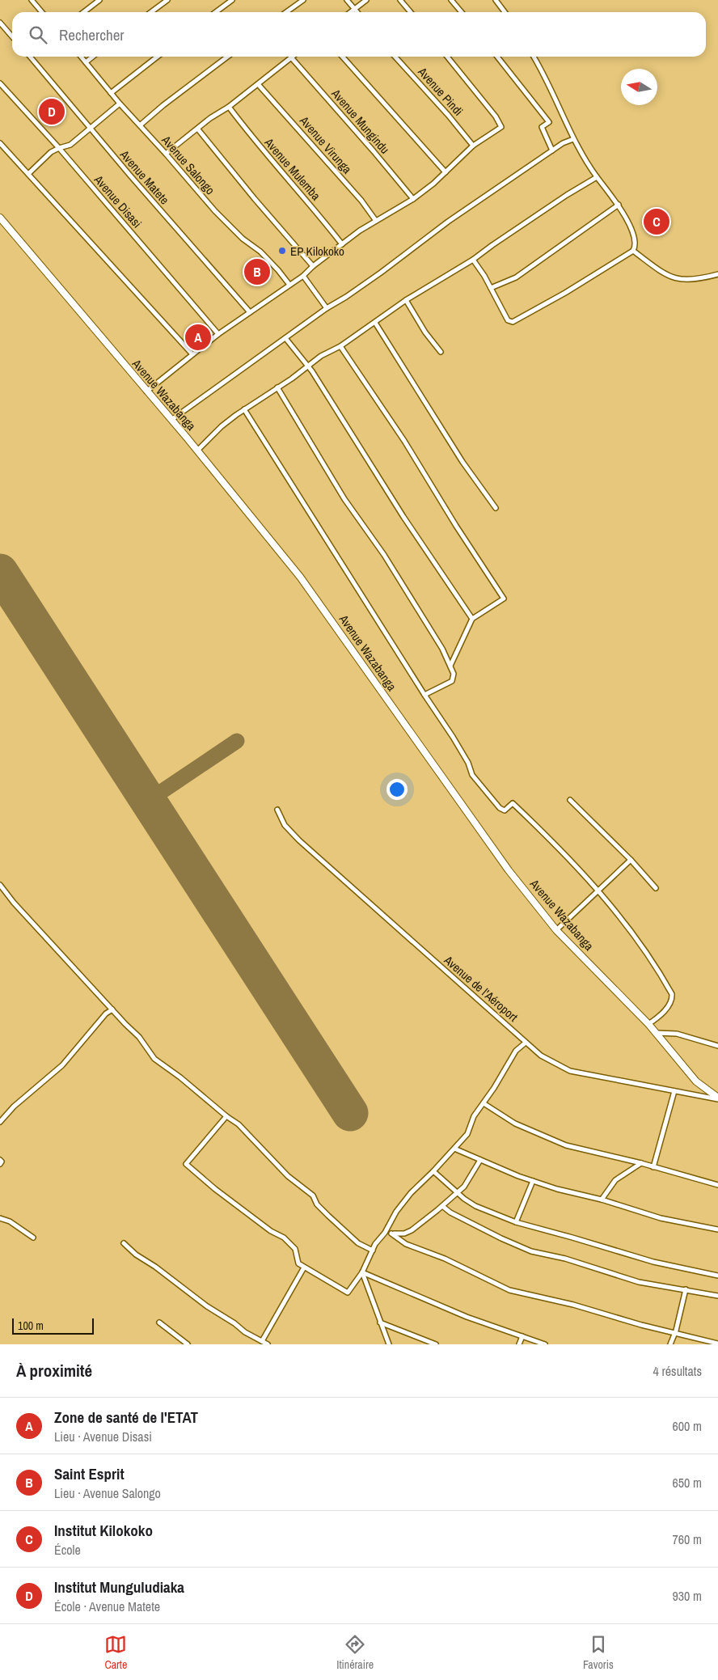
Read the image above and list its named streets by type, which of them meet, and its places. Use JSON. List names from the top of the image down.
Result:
{
  "streets": {
    "main road": ["Avenue Wazabanga"],
    "street": [
      "Avenue Pindi",
      "Avenue Mungindu",
      "Avenue Virunga",
      "Avenue Salongo",
      "Avenue Mulemba",
      "Avenue Matete",
      "Avenue Disasi",
      "Avenue de l'Aéroport"
    ]
  },
  "crossings": [
    ["Avenue Wazabanga", "Avenue de l'Aéroport"]
  ],
  "places": ["EP Kilokoko"],
  "scale_bar": "100 m",
  "north": "left",
  "page": {
    "search": "Rechercher",
    "pins": [
      "D",
      "C",
      "B",
      "A"
    ],
    "scale": "100 m",
    "heading": ["À proximité", "4 résultats"],
    "list": [
      {
        "mark": "A",
        "name": "Zone de santé de l'ETAT",
        "note": "Lieu · Avenue Disasi",
        "value": "600 m"
      },
      {
        "mark": "B",
        "name": "Saint Esprit",
        "note": "Lieu · Avenue Salongo",
        "value": "650 m"
      },
      {
        "mark": "C",
        "name": "Institut Kilokoko",
        "note": "École",
        "value": "760 m"
      },
      {
        "mark": "D",
        "name": "Institut Munguludiaka",
        "note": "École · Avenue Matete",
        "value": "930 m"
      }
    ],
    "nav": ["Carte", "Itinéraire", "Favoris"]
  }
}
